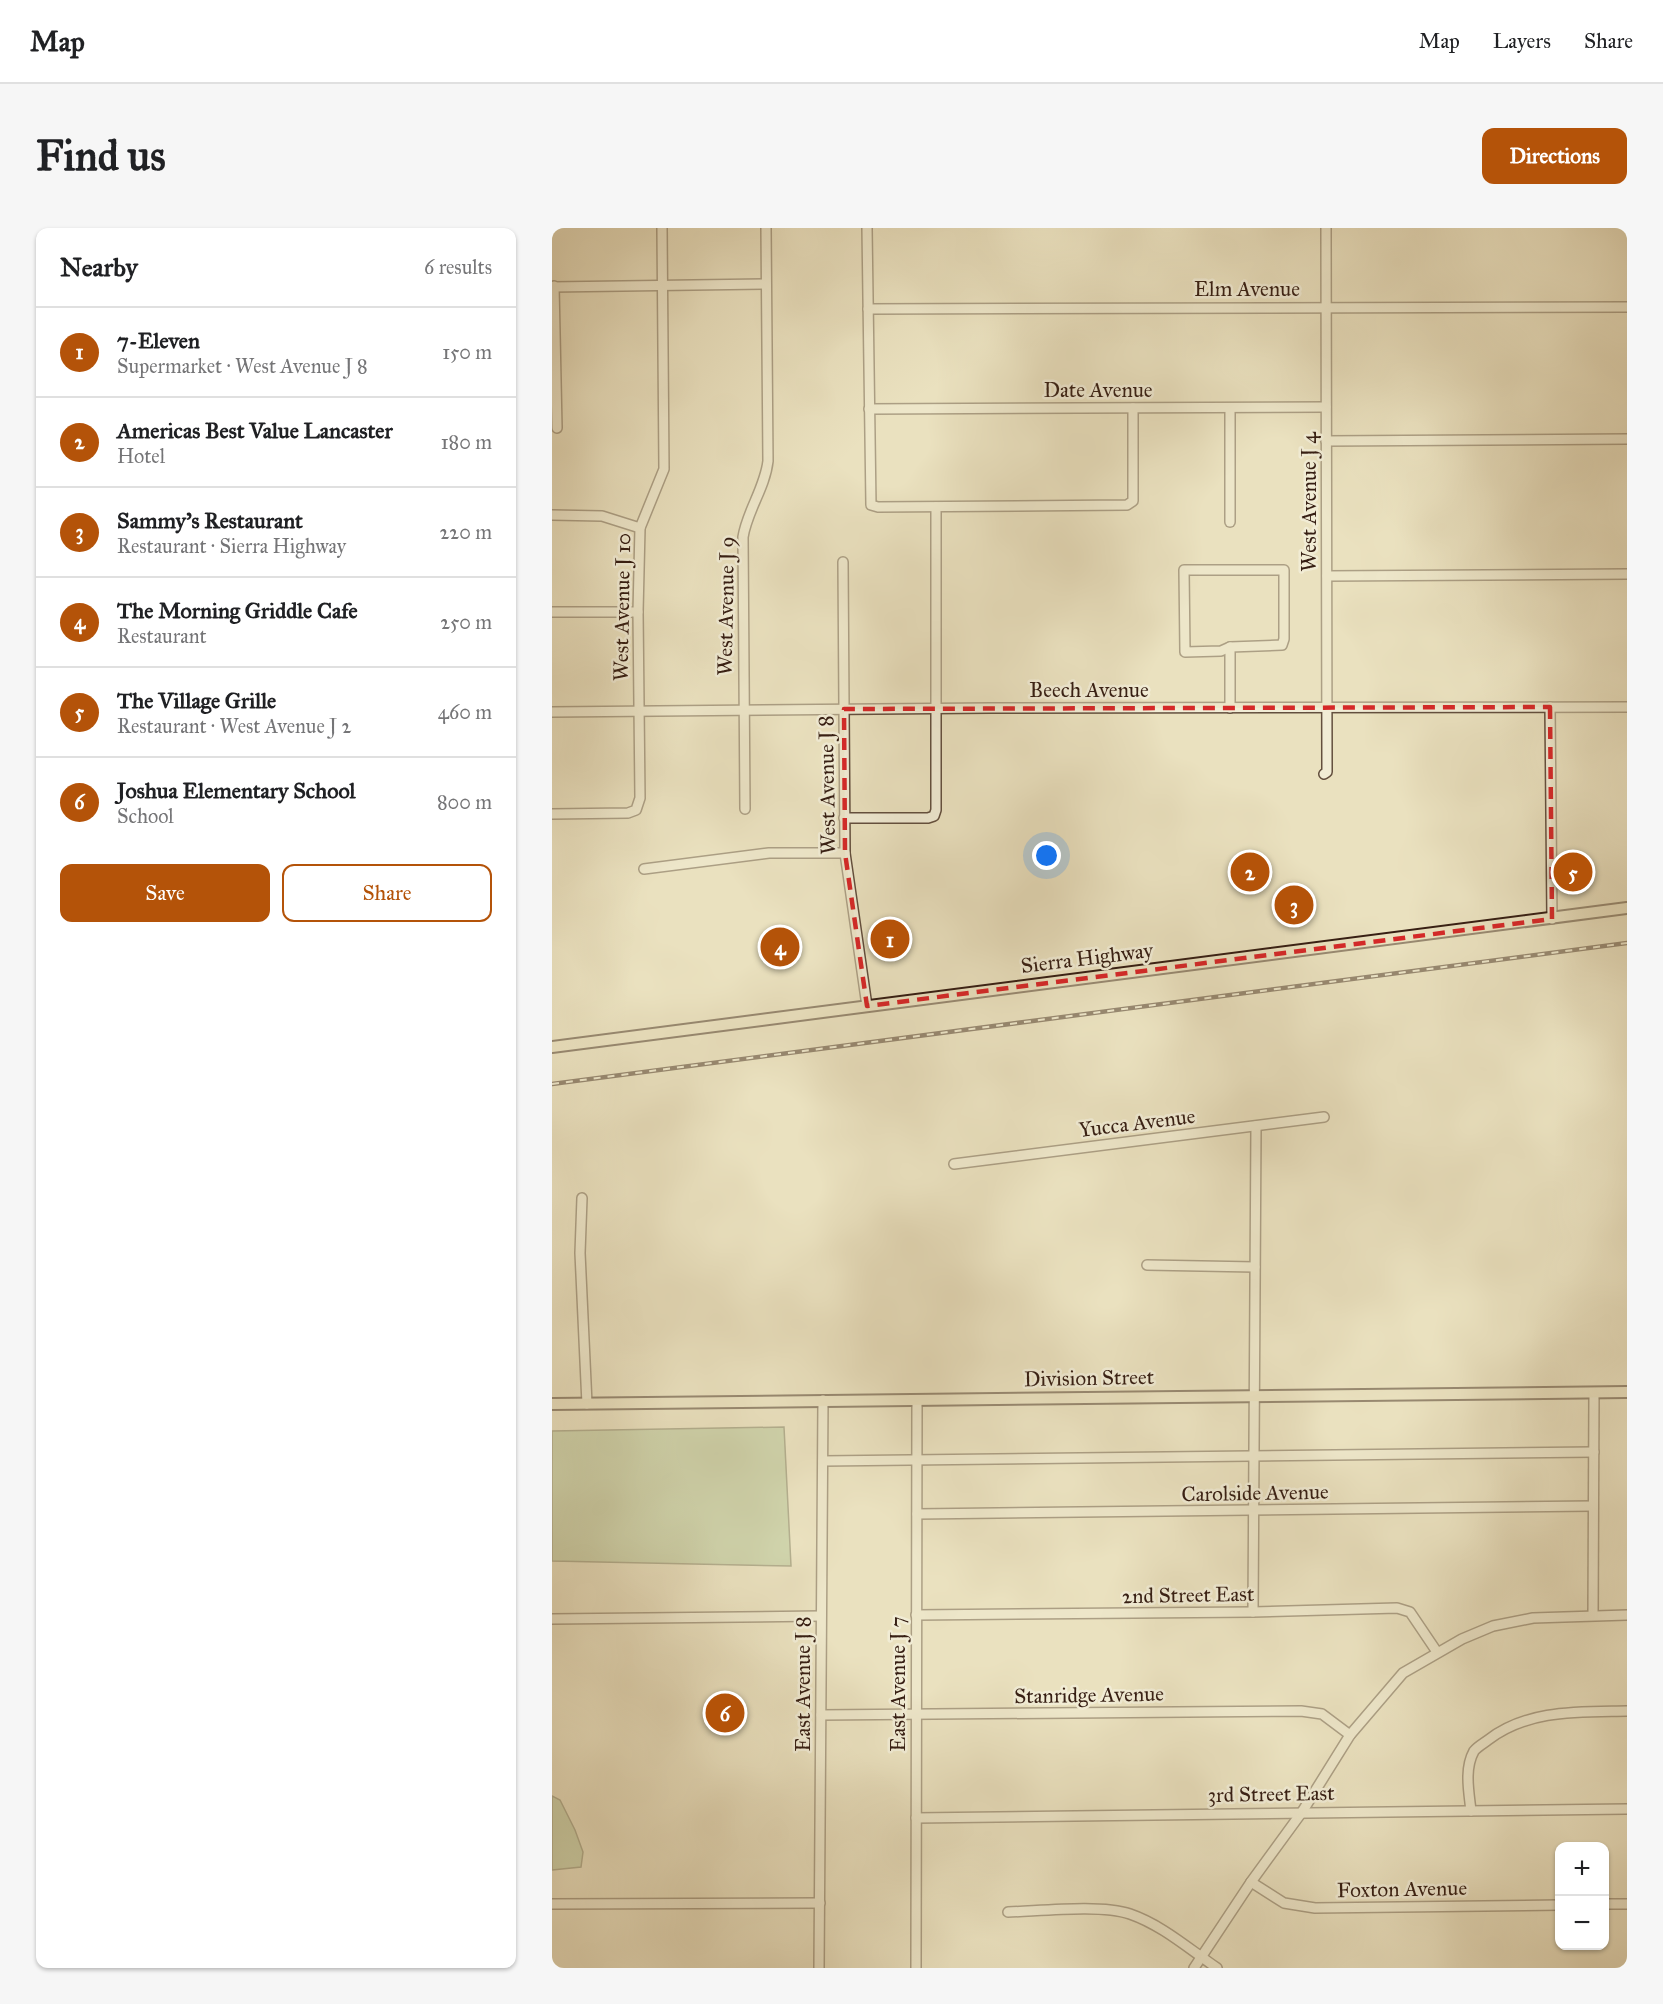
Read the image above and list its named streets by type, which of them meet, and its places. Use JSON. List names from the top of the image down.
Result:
{
  "streets": {
    "main road": ["Sierra Highway", "Division Street"],
    "street": [
      "Elm Avenue",
      "Date Avenue",
      "West Avenue J 4",
      "West Avenue J 9",
      "West Avenue J 10",
      "Beech Avenue",
      "West Avenue J 8",
      "Yucca Avenue",
      "Carolside Avenue",
      "2nd Street East",
      "East Avenue J 8",
      "East Avenue J 7",
      "Stanridge Avenue",
      "3rd Street East",
      "Foxton Avenue"
    ]
  },
  "crossings": [
    ["Elm Avenue", "West Avenue J 4"],
    ["Date Avenue", "West Avenue J 4"],
    ["West Avenue J 4", "Beech Avenue"],
    ["West Avenue J 9", "Beech Avenue"],
    ["West Avenue J 10", "Beech Avenue"],
    ["Beech Avenue", "West Avenue J 8"],
    ["West Avenue J 8", "Sierra Highway"],
    ["Division Street", "East Avenue J 8"],
    ["Division Street", "East Avenue J 7"],
    ["Carolside Avenue", "East Avenue J 7"],
    ["2nd Street East", "East Avenue J 7"],
    ["East Avenue J 8", "Stanridge Avenue"],
    ["East Avenue J 7", "Stanridge Avenue"],
    ["East Avenue J 7", "3rd Street East"]
  ],
  "page": {
    "header": "Map",
    "nav": ["Map", "Layers", "Share"],
    "buttons": [
      "Directions",
      ["Save", "Share"]
    ],
    "title": "Find us",
    "heading": ["Nearby", "6 results"],
    "list": [
      {
        "mark": "1",
        "name": "7-Eleven",
        "note": "Supermarket · West Avenue J 8",
        "value": "150 m"
      },
      {
        "mark": "2",
        "name": "Americas Best Value Lancaster",
        "note": "Hotel",
        "value": "180 m"
      },
      {
        "mark": "3",
        "name": "Sammy's Restaurant",
        "note": "Restaurant · Sierra Highway",
        "value": "220 m"
      },
      {
        "mark": "4",
        "name": "The Morning Griddle Cafe",
        "note": "Restaurant",
        "value": "250 m"
      },
      {
        "mark": "5",
        "name": "The Village Grille",
        "note": "Restaurant · West Avenue J 2",
        "value": "460 m"
      },
      {
        "mark": "6",
        "name": "Joshua Elementary School",
        "note": "School",
        "value": "800 m"
      }
    ],
    "pins": [
      "2",
      "5",
      "3",
      "1",
      "4",
      "6"
    ],
    "map_buttons": ["+", "−"]
  }
}
